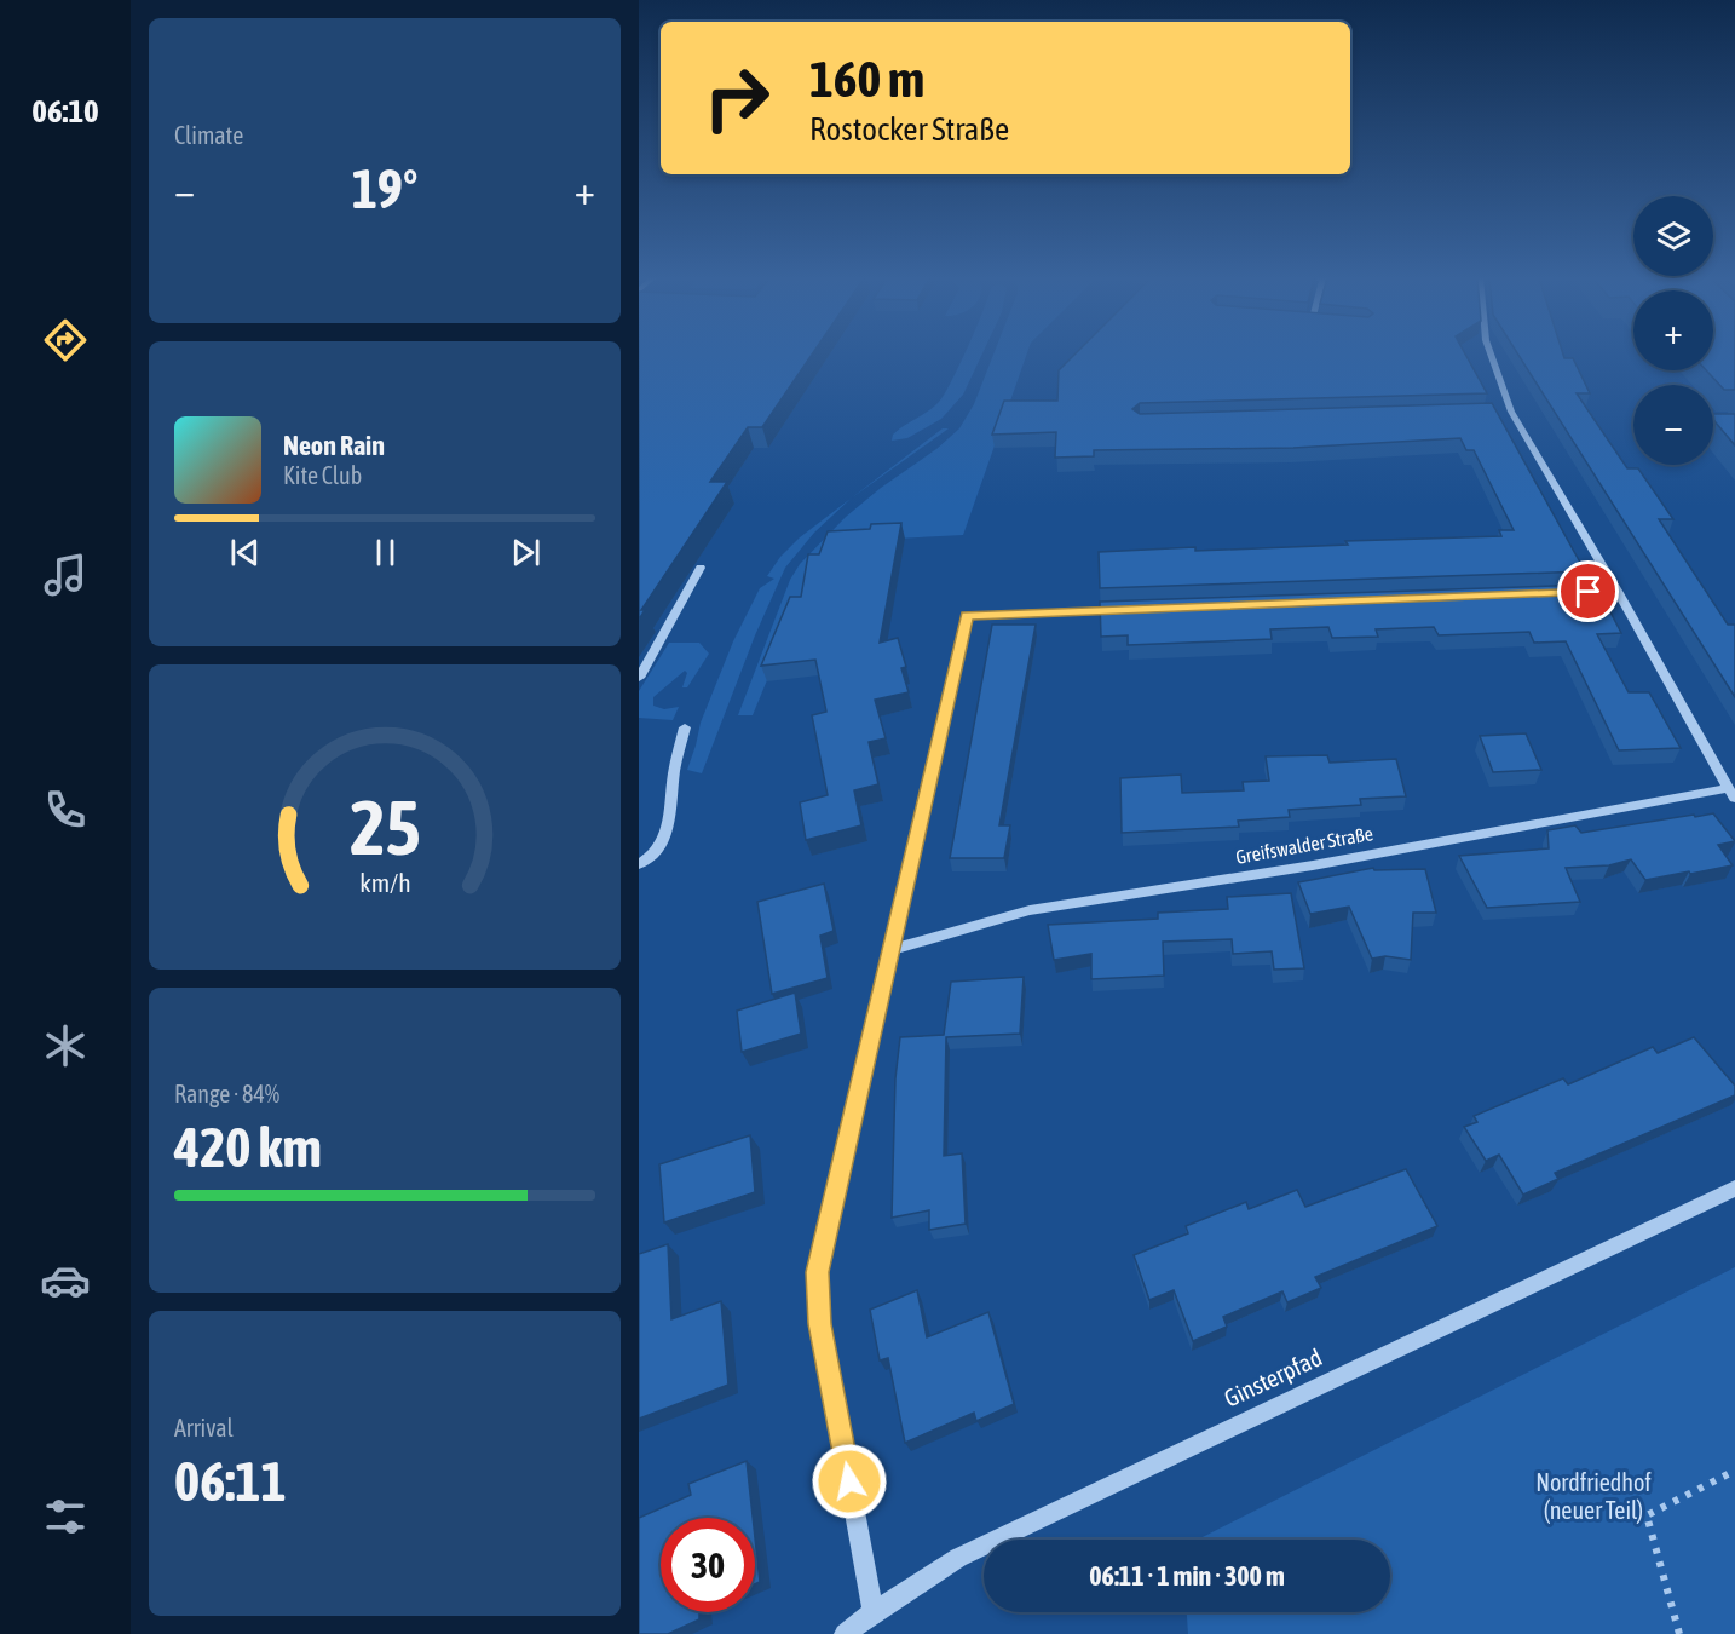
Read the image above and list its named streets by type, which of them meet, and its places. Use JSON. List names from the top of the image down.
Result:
{
  "streets": {
    "street": ["Greifswalder Straße", "Ginsterpfad"]
  },
  "parks": ["Nordfriedhof (neuer Teil)"],
  "page": {
    "tabs": "06:10",
    "tile": [
      "Climate",
      ["Range · 84%", "420 km"],
      ["Arrival", "06:11"]
    ],
    "turn": ["160 m", "Rostocker Straße"],
    "heat": ["−", "19°", "+"],
    "map_buttons": ["+", "−"],
    "song": ["Neon Rain", "Kite Club"],
    "limit": "30",
    "trip": "06:11 · 1 min · 300 m",
    "gauge": ["25", "km/h"]
  }
}
